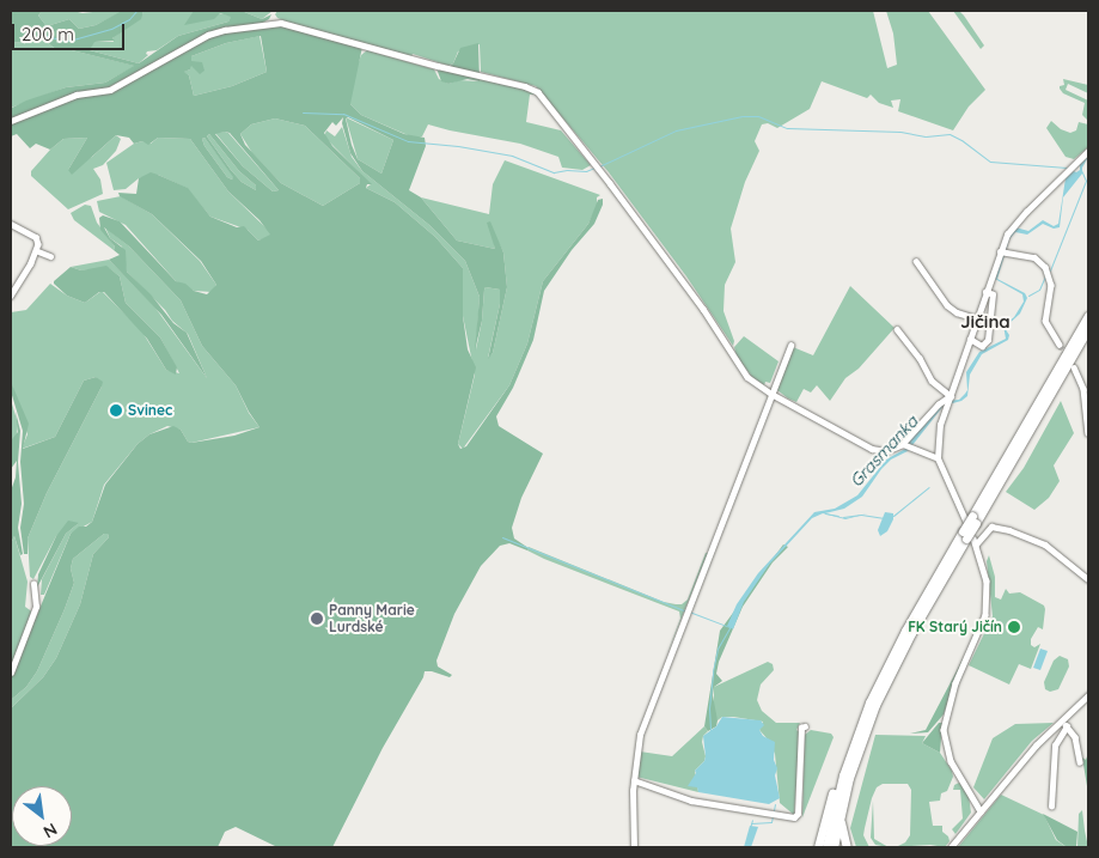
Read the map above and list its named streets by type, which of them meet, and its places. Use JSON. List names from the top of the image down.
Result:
{
  "districts": ["Jičina"],
  "water": ["Grasmanka"],
  "places": ["Svinec", "Panny Marie Lurdské", "FK Starý Jičín"],
  "scale_bar": "200 m",
  "north": "bottom right"
}
